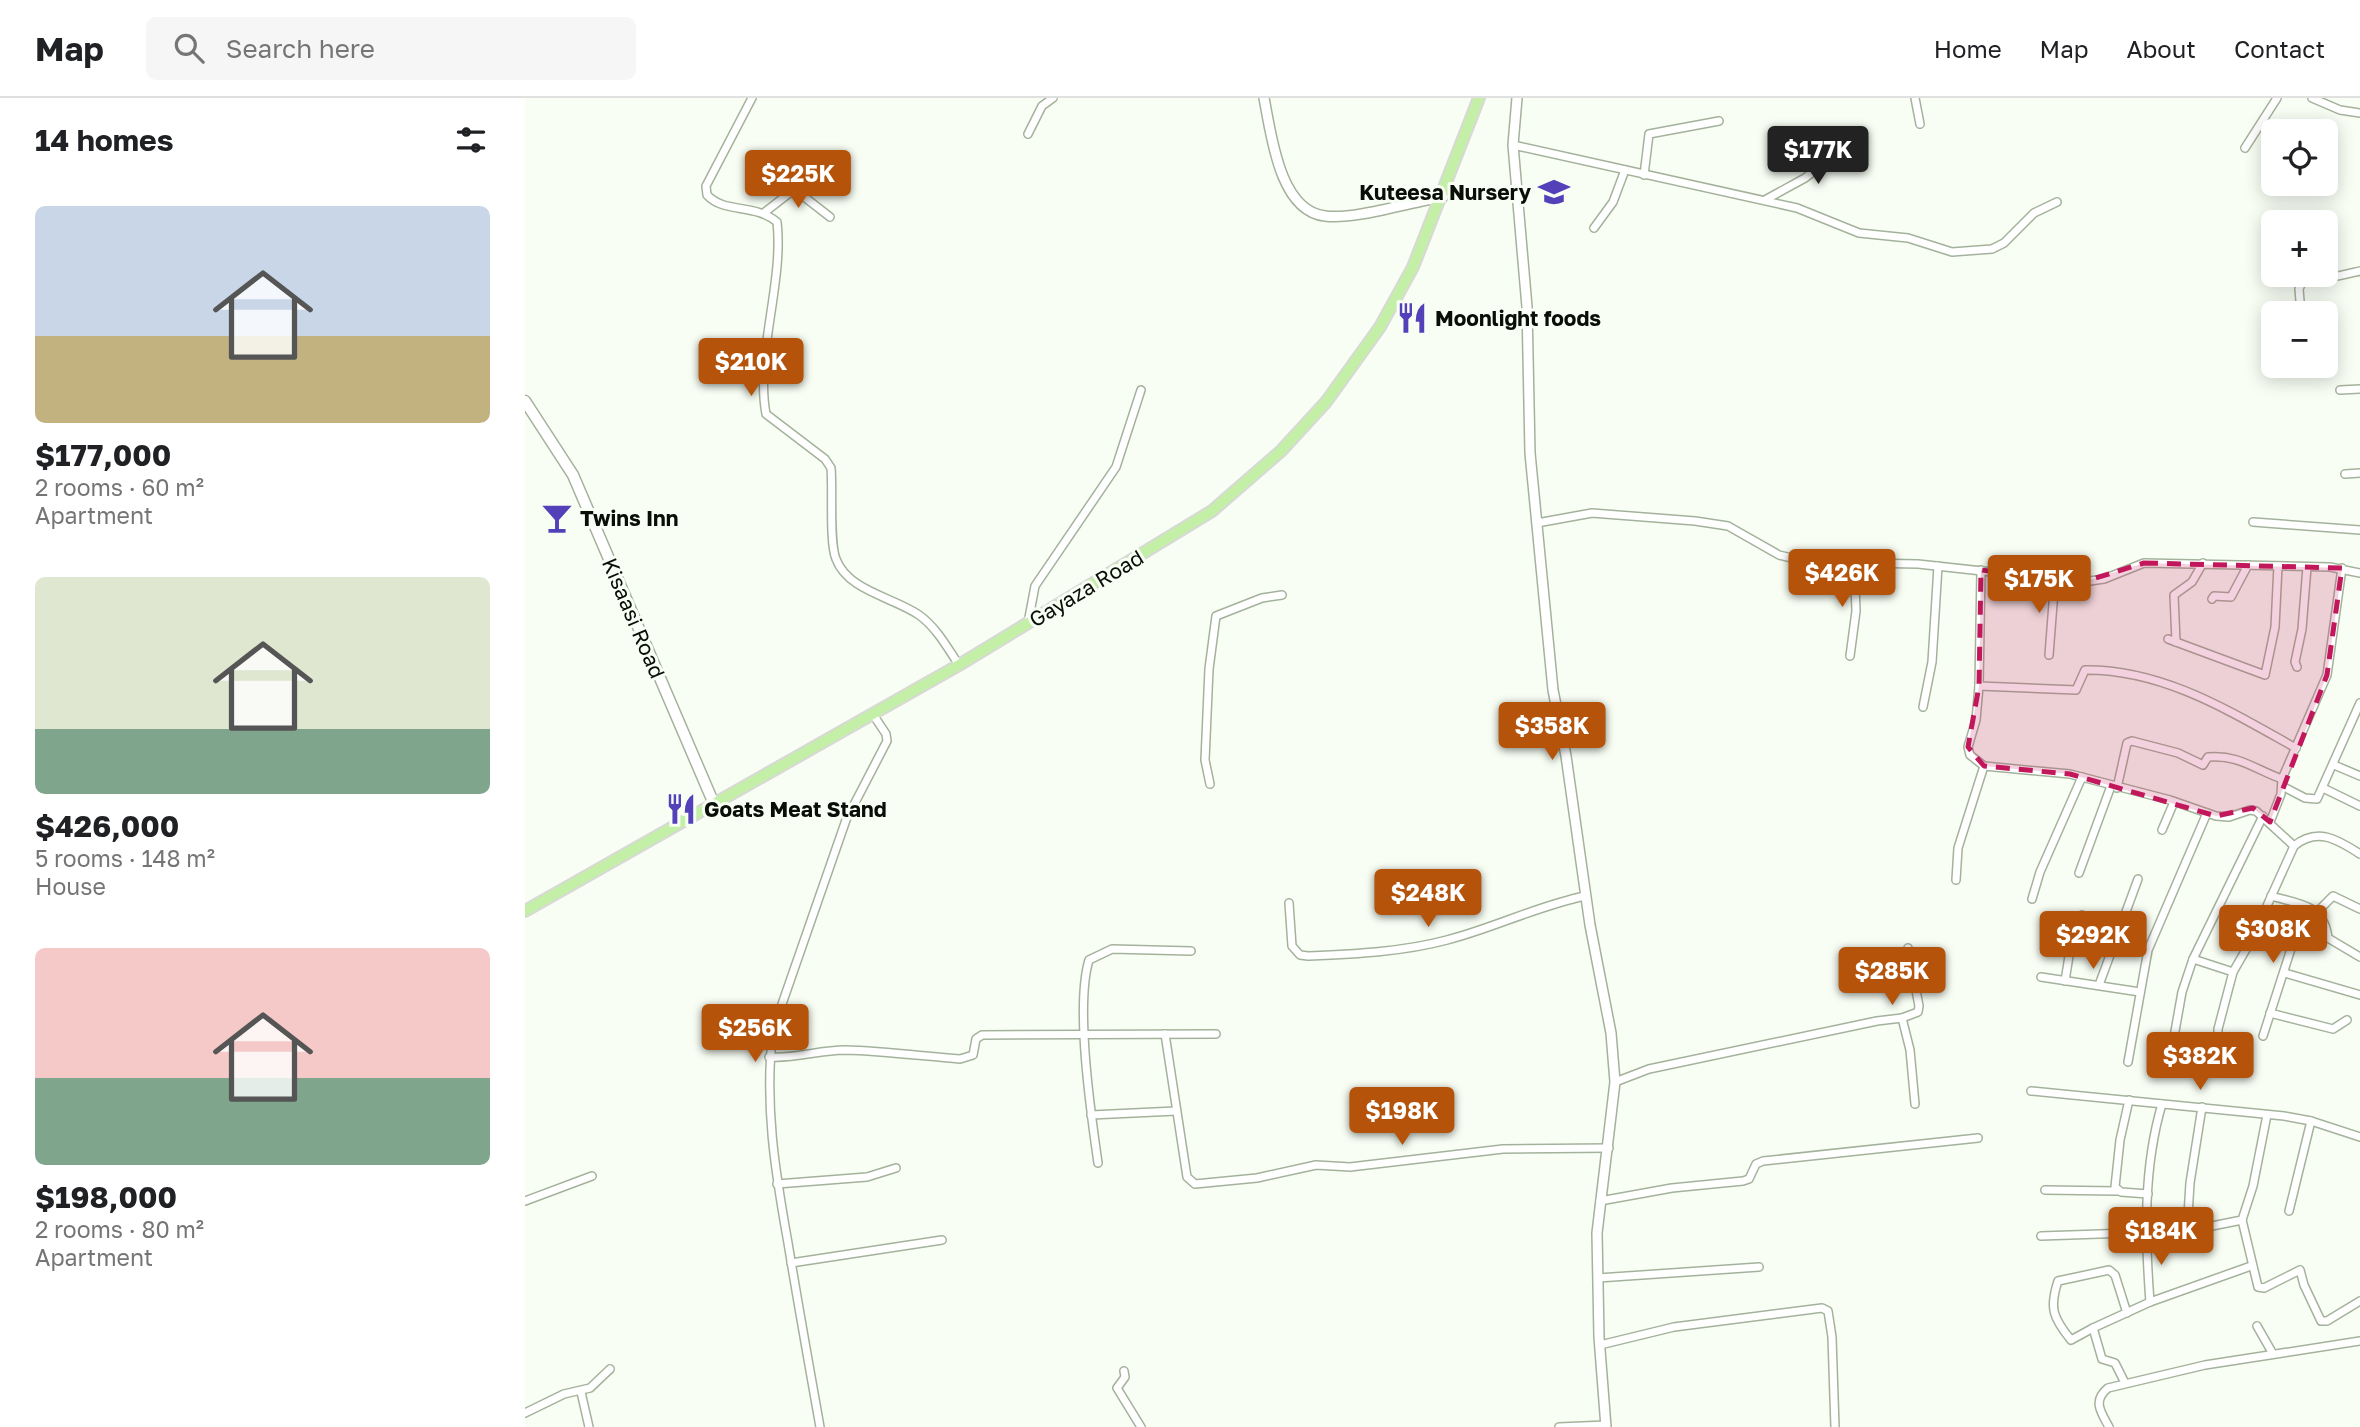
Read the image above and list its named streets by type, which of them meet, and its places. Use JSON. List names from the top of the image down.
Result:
{
  "streets": {
    "main road": ["Gayaza Road", "Kisaasi Road"]
  },
  "crossings": [
    ["Gayaza Road", "Kisaasi Road"]
  ],
  "places": {
    "school or university": ["Kuteesa Nursery"],
    "restaurant": ["Moonlight foods", "Goats Meat Stand"],
    "bar": ["Twins Inn"]
  },
  "page": {
    "header": "Map",
    "search": "Search here",
    "nav": [
      "Home",
      "Map",
      "About",
      "Contact"
    ],
    "heading": "14 homes",
    "map_buttons": ["+", "−"],
    "price": [
      "$177K",
      "$225K",
      "$210K",
      "$426K",
      "$175K",
      "$358K",
      "$248K",
      "$308K",
      "$292K",
      "$285K",
      "$256K",
      "$382K",
      "$198K",
      "$184K"
    ],
    "list": [
      {
        "name": "$177,000",
        "note": "2 rooms · 60 m² · Apartment"
      },
      {
        "name": "$426,000",
        "note": "5 rooms · 148 m² · House"
      },
      {
        "name": "$198,000",
        "note": "2 rooms · 80 m² · Apartment"
      }
    ]
  }
}
